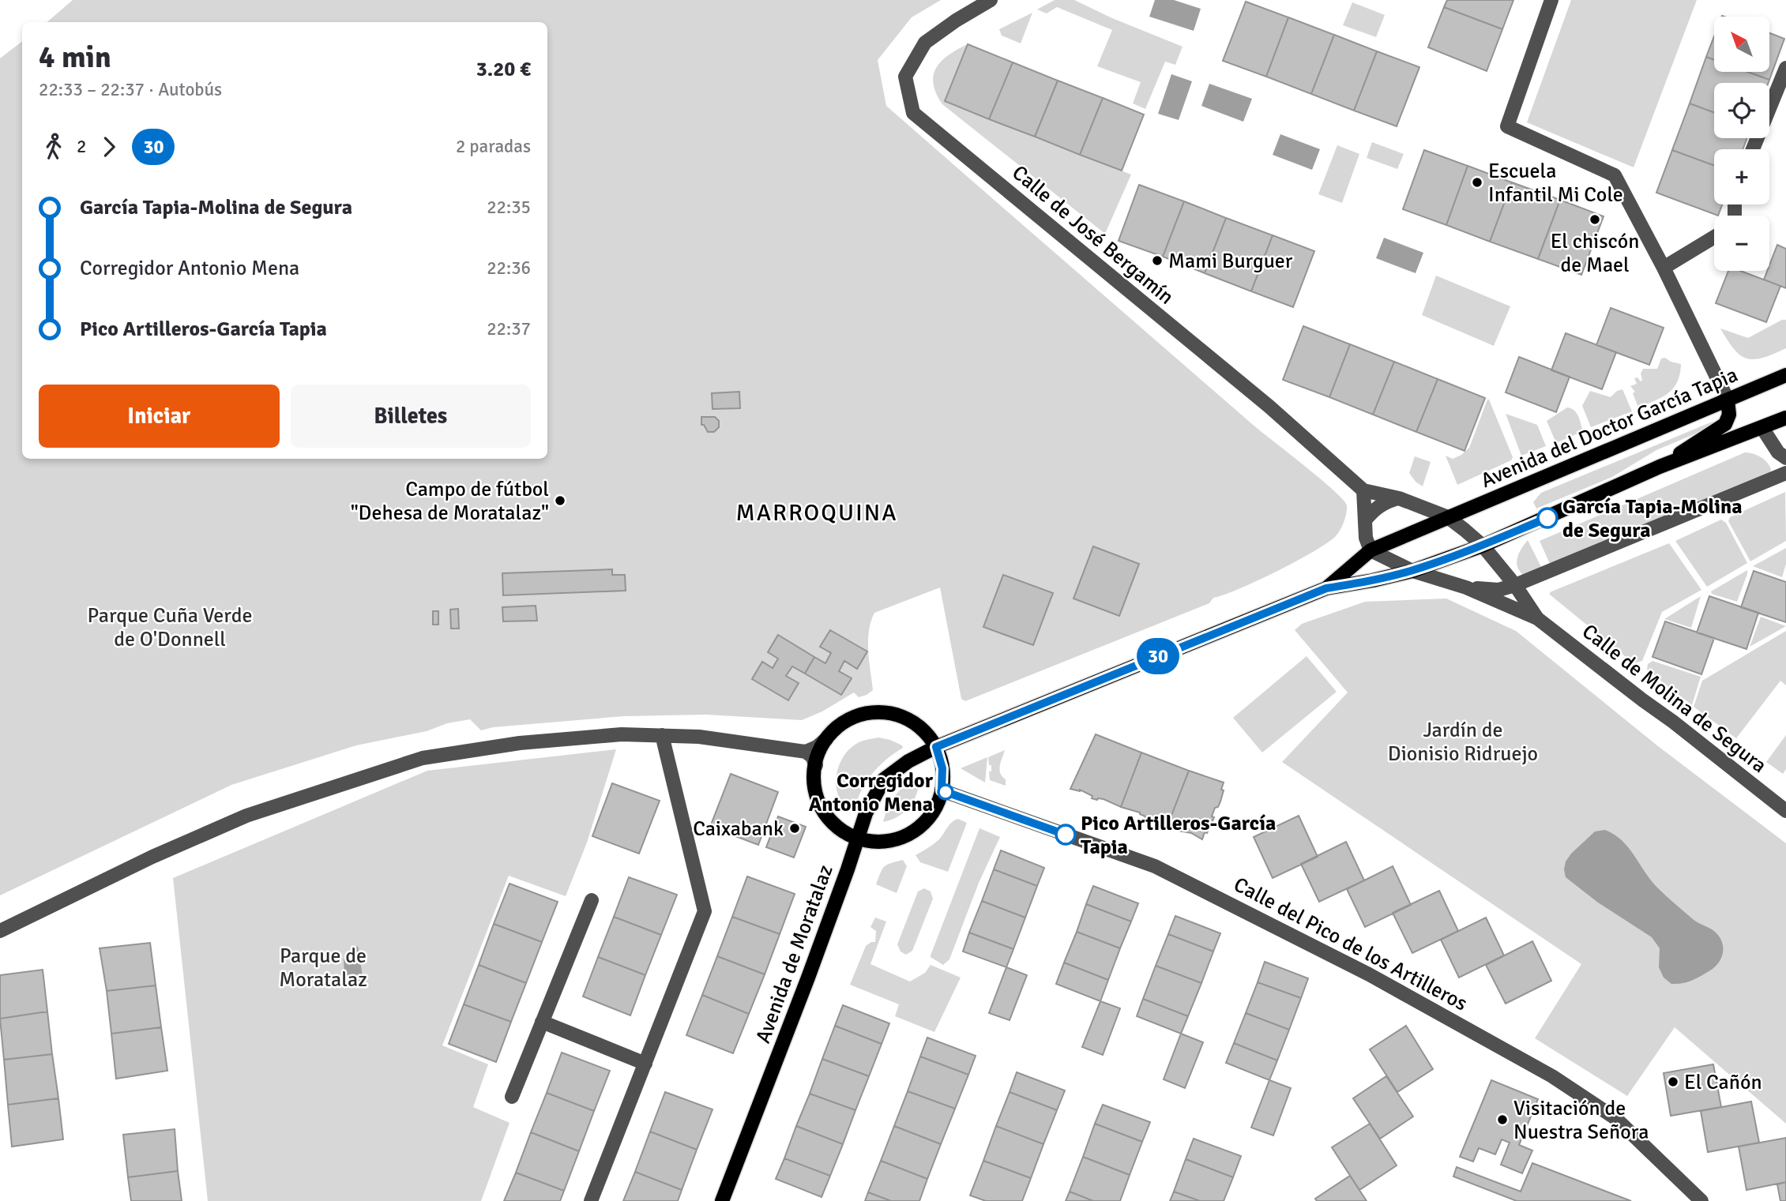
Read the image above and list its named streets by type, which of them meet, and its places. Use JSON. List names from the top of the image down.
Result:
{
  "streets": {
    "main road": ["Avenida del Doctor García Tapia", "Avenida de Moratalaz"],
    "street": ["Calle de José Bergamín", "Calle de Molina de Segura", "Calle del Pico de los Artilleros"]
  },
  "crossings": [
    ["Calle de José Bergamín", "Avenida del Doctor García Tapia"],
    ["Avenida del Doctor García Tapia", "Calle de Molina de Segura"],
    ["Avenida del Doctor García Tapia", "Avenida de Moratalaz"]
  ],
  "districts": ["MARROQUINA"],
  "parks": ["Parque Cuña Verde de O'Donnell", "Jardín de Dionisio Ridruejo", "Parque de Moratalaz"],
  "places": [
    "Escuela Infantil Mi Cole",
    "El chiscón de Mael",
    "Mami Burguer",
    "Campo de fútbol \"Dehesa de Moratalaz\"",
    "García Tapia-Molina de Segura",
    "Corregidor Antonio Mena",
    "Caixabank",
    "Pico Artilleros-García Tapia",
    "El Cañón",
    "Visitación de Nuestra Señora"
  ],
  "lines": ["bus line 30"],
  "north": "top left",
  "page": {
    "on_map": "30",
    "map_buttons": ["+", "−"],
    "heading": ["4 min", "22:33 – 22:37 · Autobús", "3.20 €"],
    "legs": ["2", "30", "2 paradas"],
    "list": [
      {
        "name": "García Tapia-Molina de Segura",
        "value": "22:35"
      },
      {
        "name": "Corregidor Antonio Mena",
        "value": "22:36"
      },
      {
        "name": "Pico Artilleros-García Tapia",
        "value": "22:37"
      }
    ],
    "buttons": ["Iniciar", "Billetes"]
  }
}
